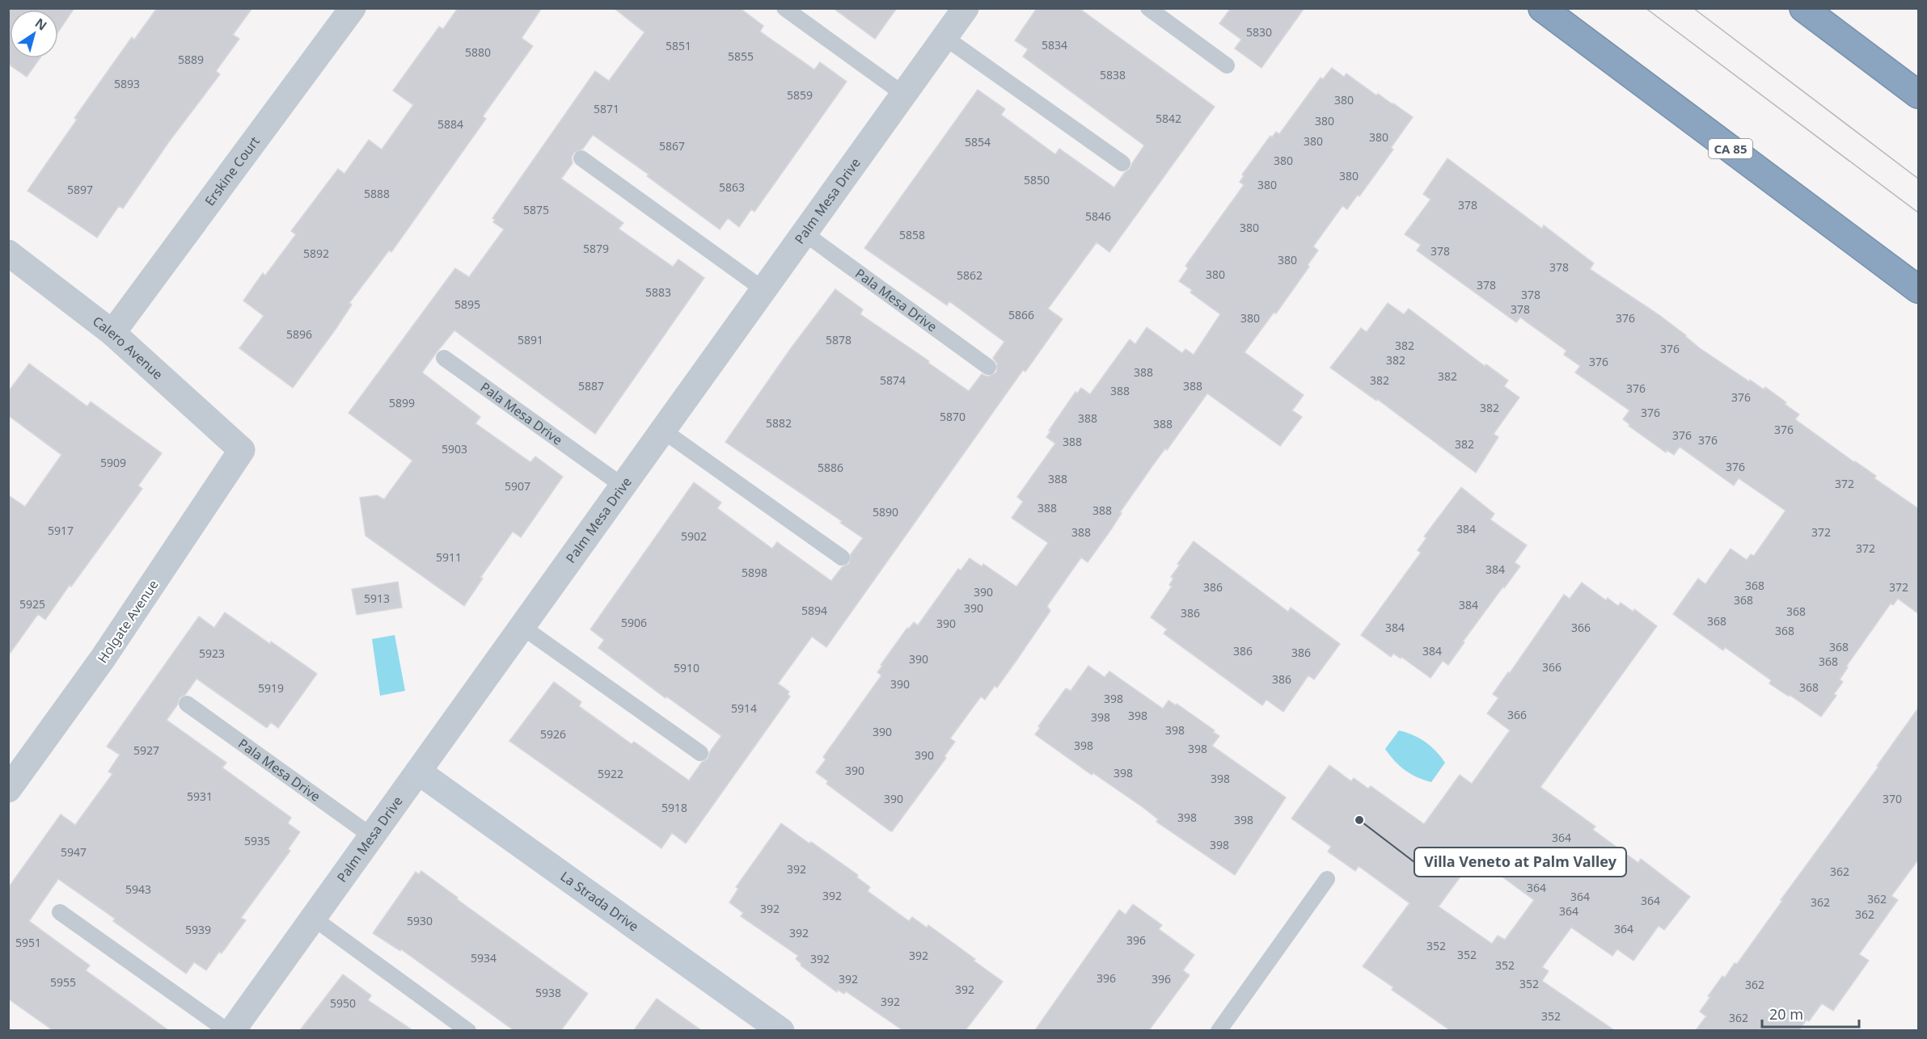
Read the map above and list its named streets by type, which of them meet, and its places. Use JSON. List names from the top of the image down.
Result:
{
  "streets": {
    "highway": ["CA 85"],
    "street": [
      "Erskine Court",
      "Palm Mesa Drive",
      "Calero Avenue",
      "Holgate Avenue",
      "La Strada Drive"
    ],
    "lane": ["Pala Mesa Drive"]
  },
  "crossings": [
    ["Erskine Court", "Calero Avenue"],
    ["Palm Mesa Drive", "Pala Mesa Drive"],
    ["Palm Mesa Drive", "La Strada Drive"],
    ["Calero Avenue", "Holgate Avenue"]
  ],
  "places": ["Villa Veneto at Palm Valley"],
  "house_numbers": [
    "5830",
    "5834",
    "5851",
    "5880",
    "5855",
    "5889",
    "5838",
    "5893",
    "5859",
    "380",
    "5871",
    "5842",
    "380",
    "5884",
    "380",
    "380",
    "5854",
    "5867",
    "380",
    "380",
    "5850",
    "380",
    "5863",
    "5897",
    "5888",
    "378",
    "5875",
    "5846",
    "380",
    "5858",
    "5879",
    "378",
    "5892",
    "380",
    "378",
    "380",
    "5862",
    "378",
    "5883",
    "378",
    "5895",
    "378",
    "5866",
    "380",
    "376",
    "5896",
    "5891",
    "5878",
    "382",
    "376",
    "382",
    "376",
    "388",
    "382",
    "5874",
    "382",
    "5887",
    "388",
    "376",
    "388",
    "376",
    "5899",
    "382",
    "376",
    "5870",
    "388",
    "5882",
    "388",
    "376",
    "376",
    "376",
    "388",
    "382",
    "5903",
    "5909",
    "376",
    "5886",
    "388",
    "372",
    "5907",
    "388",
    "388",
    "5890",
    "384",
    "5917",
    "388",
    "372",
    "5902",
    "372",
    "5911",
    "384",
    "5898",
    "368",
    "386",
    "372",
    "390",
    "5913",
    "368",
    "5925",
    "384",
    "390",
    "5894",
    "368",
    "386",
    "368",
    "5906",
    "390",
    "384",
    "366",
    "368",
    "368",
    "386",
    "384",
    "386",
    "5923",
    "390",
    "368",
    "366",
    "5910",
    "386",
    "390",
    "368",
    "5919",
    "398",
    "5914",
    "366",
    "398",
    "398",
    "398",
    "390",
    "5926",
    "398",
    "398",
    "5927",
    "390",
    "390",
    "398",
    "5922",
    "398",
    "5931",
    "390",
    "370",
    "5918",
    "398",
    "398",
    "364",
    "5935",
    "398",
    "5947",
    "392",
    "362",
    "364",
    "5943",
    "392",
    "364",
    "362",
    "364",
    "362",
    "392",
    "364",
    "362",
    "5930",
    "364",
    "5939",
    "392",
    "396",
    "5951",
    "352",
    "352",
    "392",
    "5934",
    "392",
    "352",
    "396",
    "392",
    "396",
    "5955",
    "352",
    "362",
    "392",
    "5938",
    "392",
    "5950",
    "352",
    "362"
  ],
  "scale_bar": "20 m",
  "north": "top right"
}
